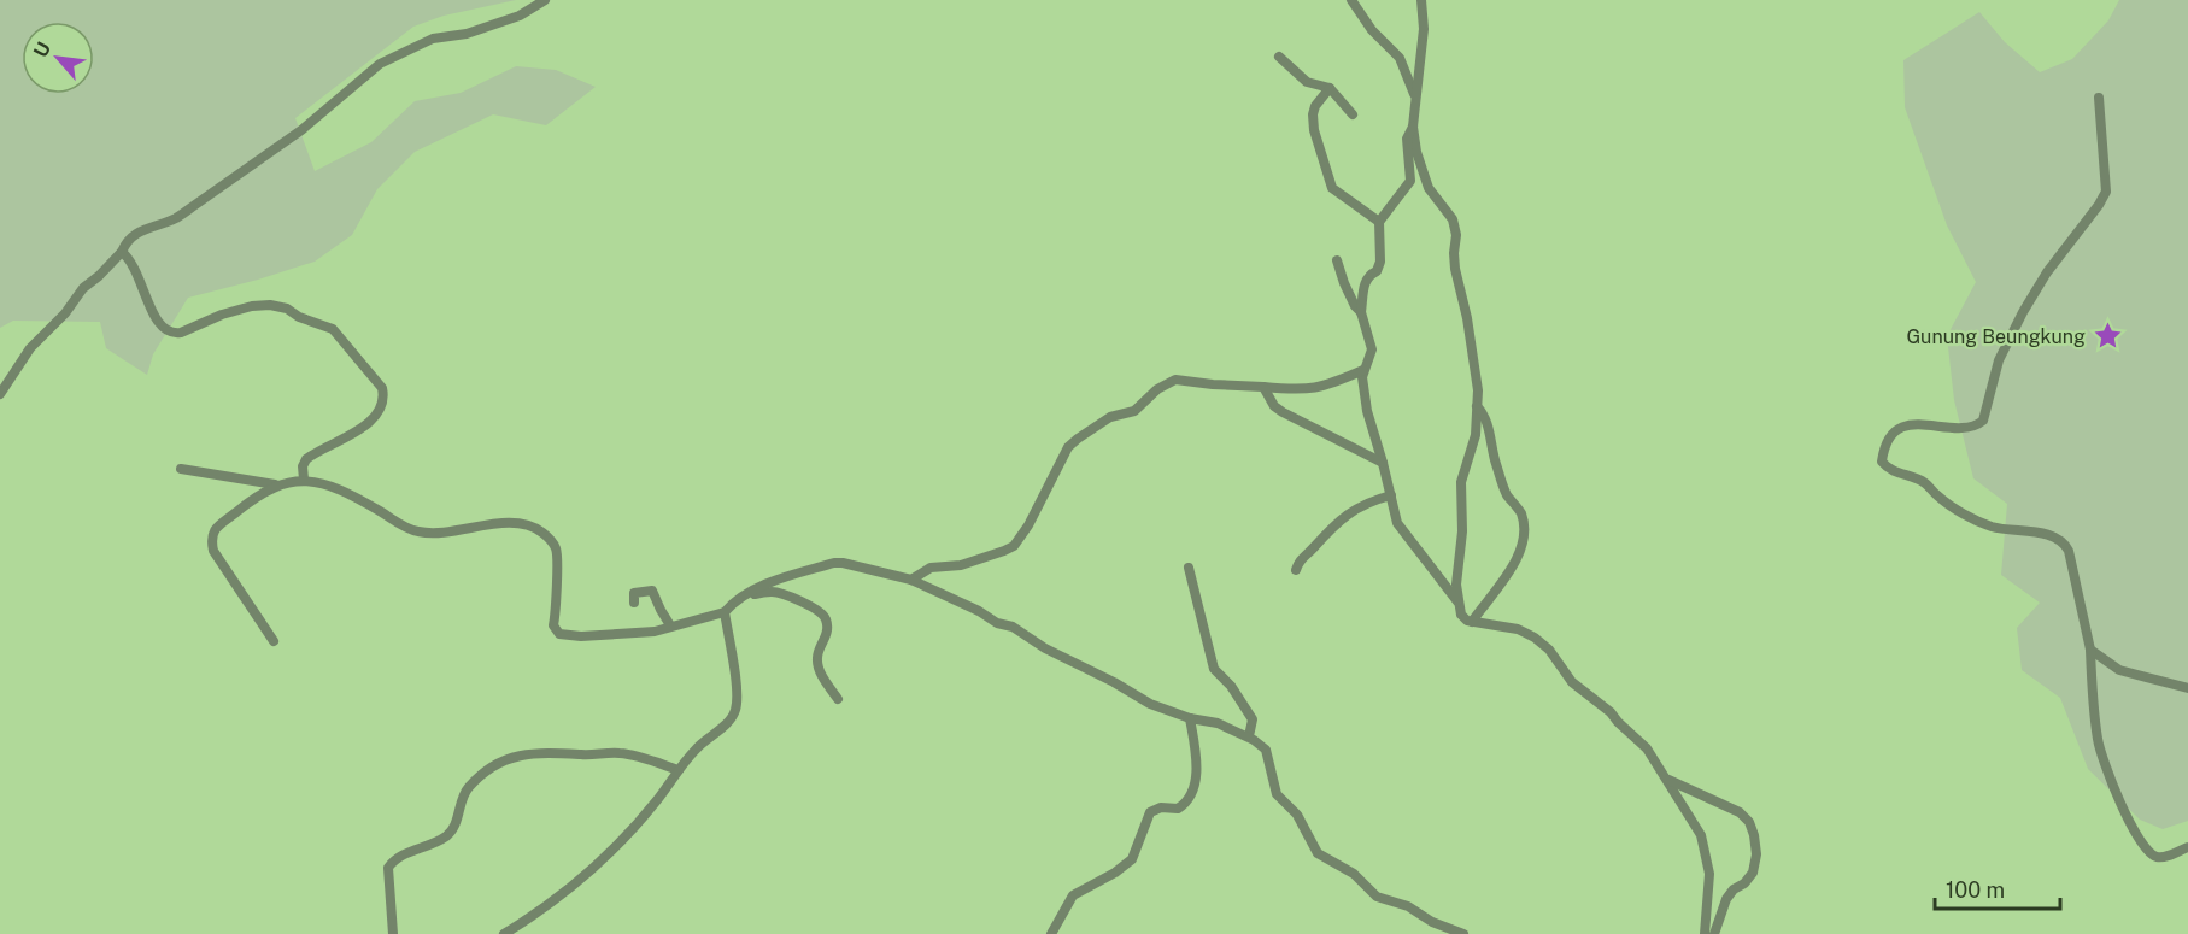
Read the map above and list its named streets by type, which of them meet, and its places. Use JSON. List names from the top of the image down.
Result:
{
  "places": {
    "place": ["Gunung Beungkung"]
  },
  "scale_bar": "100 m",
  "north": "top left"
}
